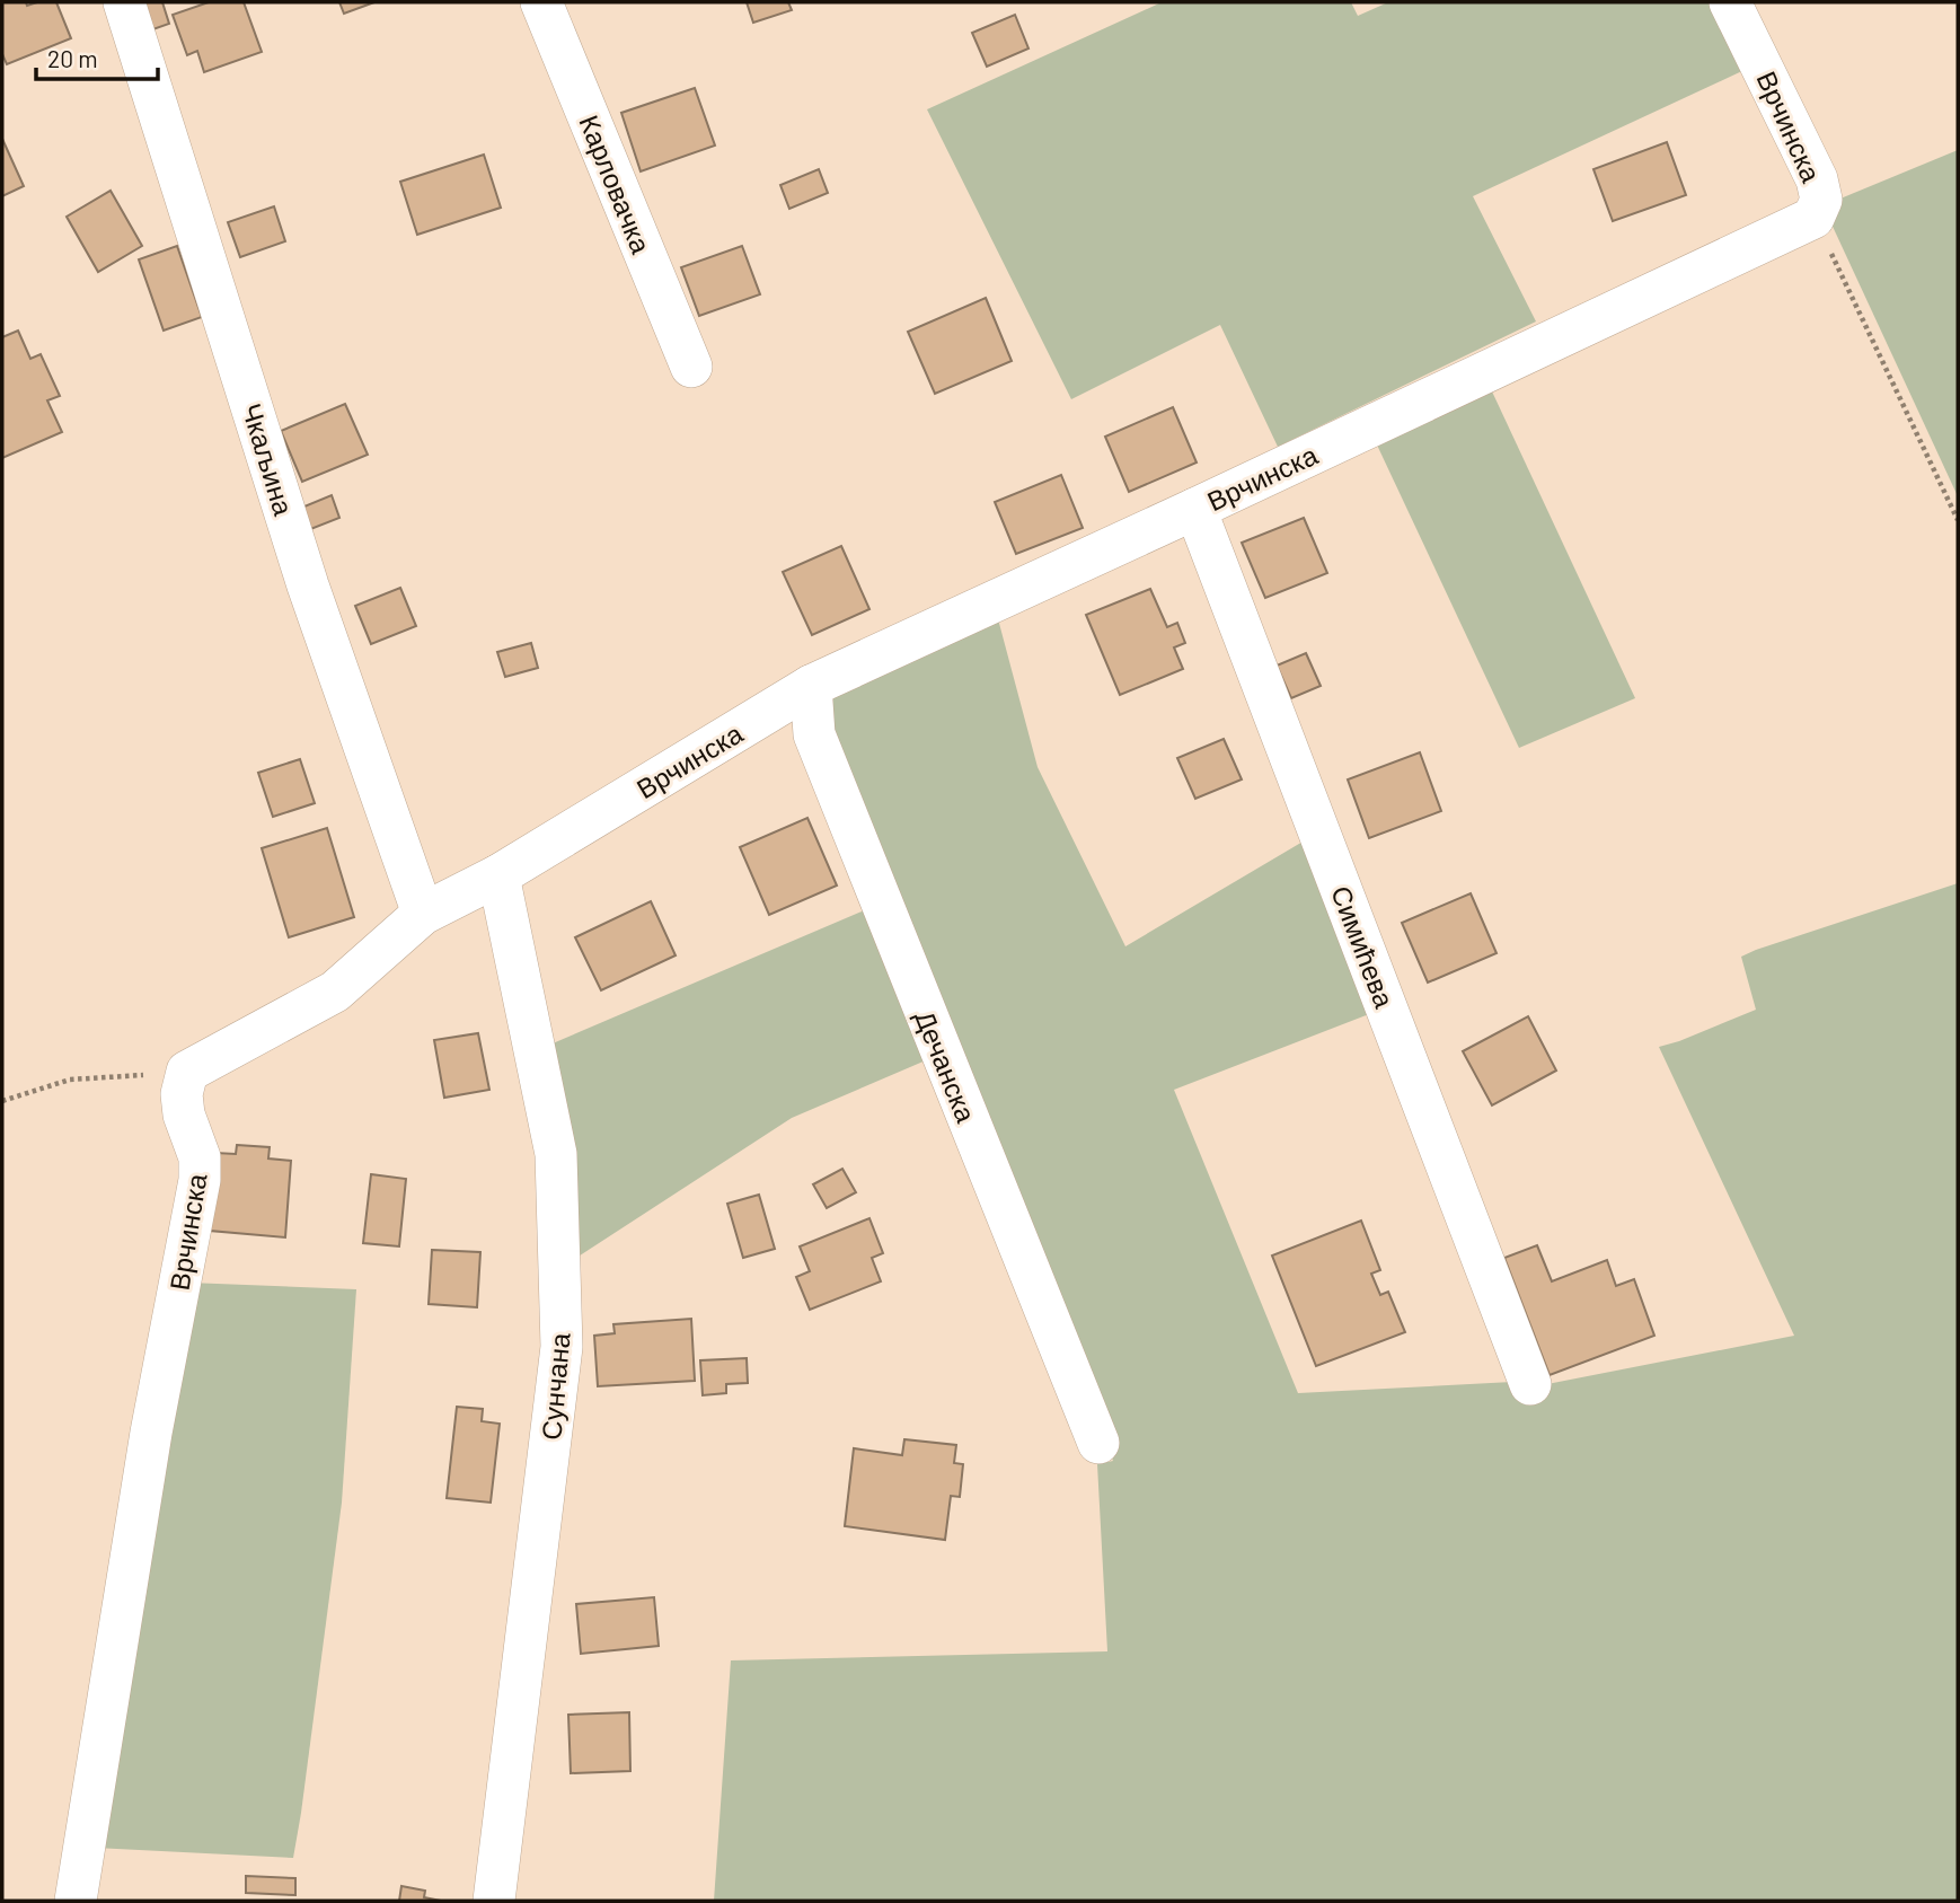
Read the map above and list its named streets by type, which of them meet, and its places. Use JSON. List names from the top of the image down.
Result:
{
  "streets": {
    "street": [
      "Врчинска",
      "Карловачка",
      "Чкаљина",
      "Симићева",
      "Дечанска",
      "Сунчана"
    ]
  },
  "crossings": [
    ["Врчинска", "Чкаљина"],
    ["Врчинска", "Симићева"],
    ["Врчинска", "Дечанска"],
    ["Врчинска", "Сунчана"]
  ],
  "scale_bar": "20 m"
}
